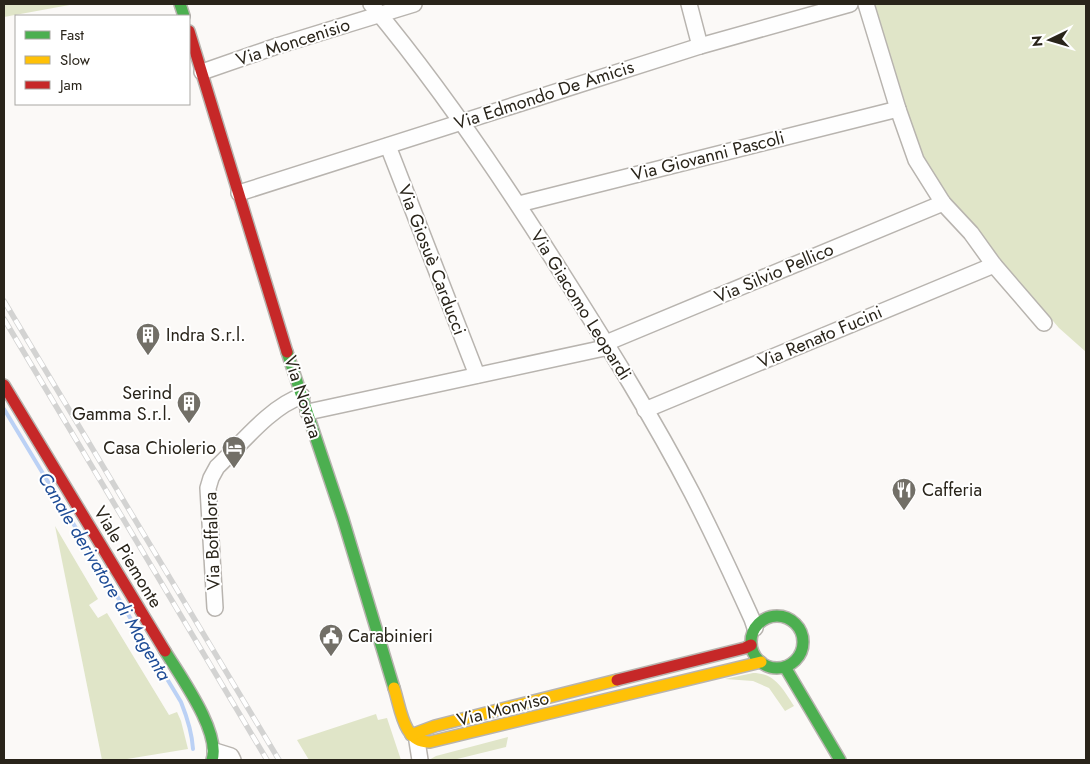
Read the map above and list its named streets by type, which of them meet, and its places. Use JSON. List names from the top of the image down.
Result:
{
  "streets": {
    "street": [
      "Via Moncenisio",
      "Via Edmondo De Amicis",
      "Via Giovanni Pascoli",
      "Via Giosuè Carducci",
      "Via Silvio Pellico",
      "Via Giacomo Leopardi",
      "Via Renato Fucini",
      "Via Novara",
      "Via Boffalora",
      "Viale Piemonte",
      "Via Monviso"
    ]
  },
  "crossings": [
    ["Via Moncenisio", "Via Giacomo Leopardi"],
    ["Via Moncenisio", "Via Novara"],
    ["Via Edmondo De Amicis", "Via Giosuè Carducci"],
    ["Via Edmondo De Amicis", "Via Giacomo Leopardi"],
    ["Via Edmondo De Amicis", "Via Novara"],
    ["Via Giovanni Pascoli", "Via Giacomo Leopardi"],
    ["Via Giosuè Carducci", "Via Silvio Pellico"],
    ["Via Silvio Pellico", "Via Giacomo Leopardi"],
    ["Via Silvio Pellico", "Via Novara"],
    ["Via Giacomo Leopardi", "Via Renato Fucini"],
    ["Via Giacomo Leopardi", "Via Monviso"],
    ["Via Novara", "Via Boffalora"],
    ["Via Novara", "Via Monviso"]
  ],
  "water": ["Canale derivatore di Magenta"],
  "places": {
    "building": ["Indra S.r.l.", "Serind Gamma S.r.l."],
    "hotel": ["Casa Chiolerio"],
    "restaurant": ["Cafferia"],
    "public building": ["Carabinieri"]
  },
  "legend": ["Fast", "Slow", "Jam"],
  "north": "left"
}
